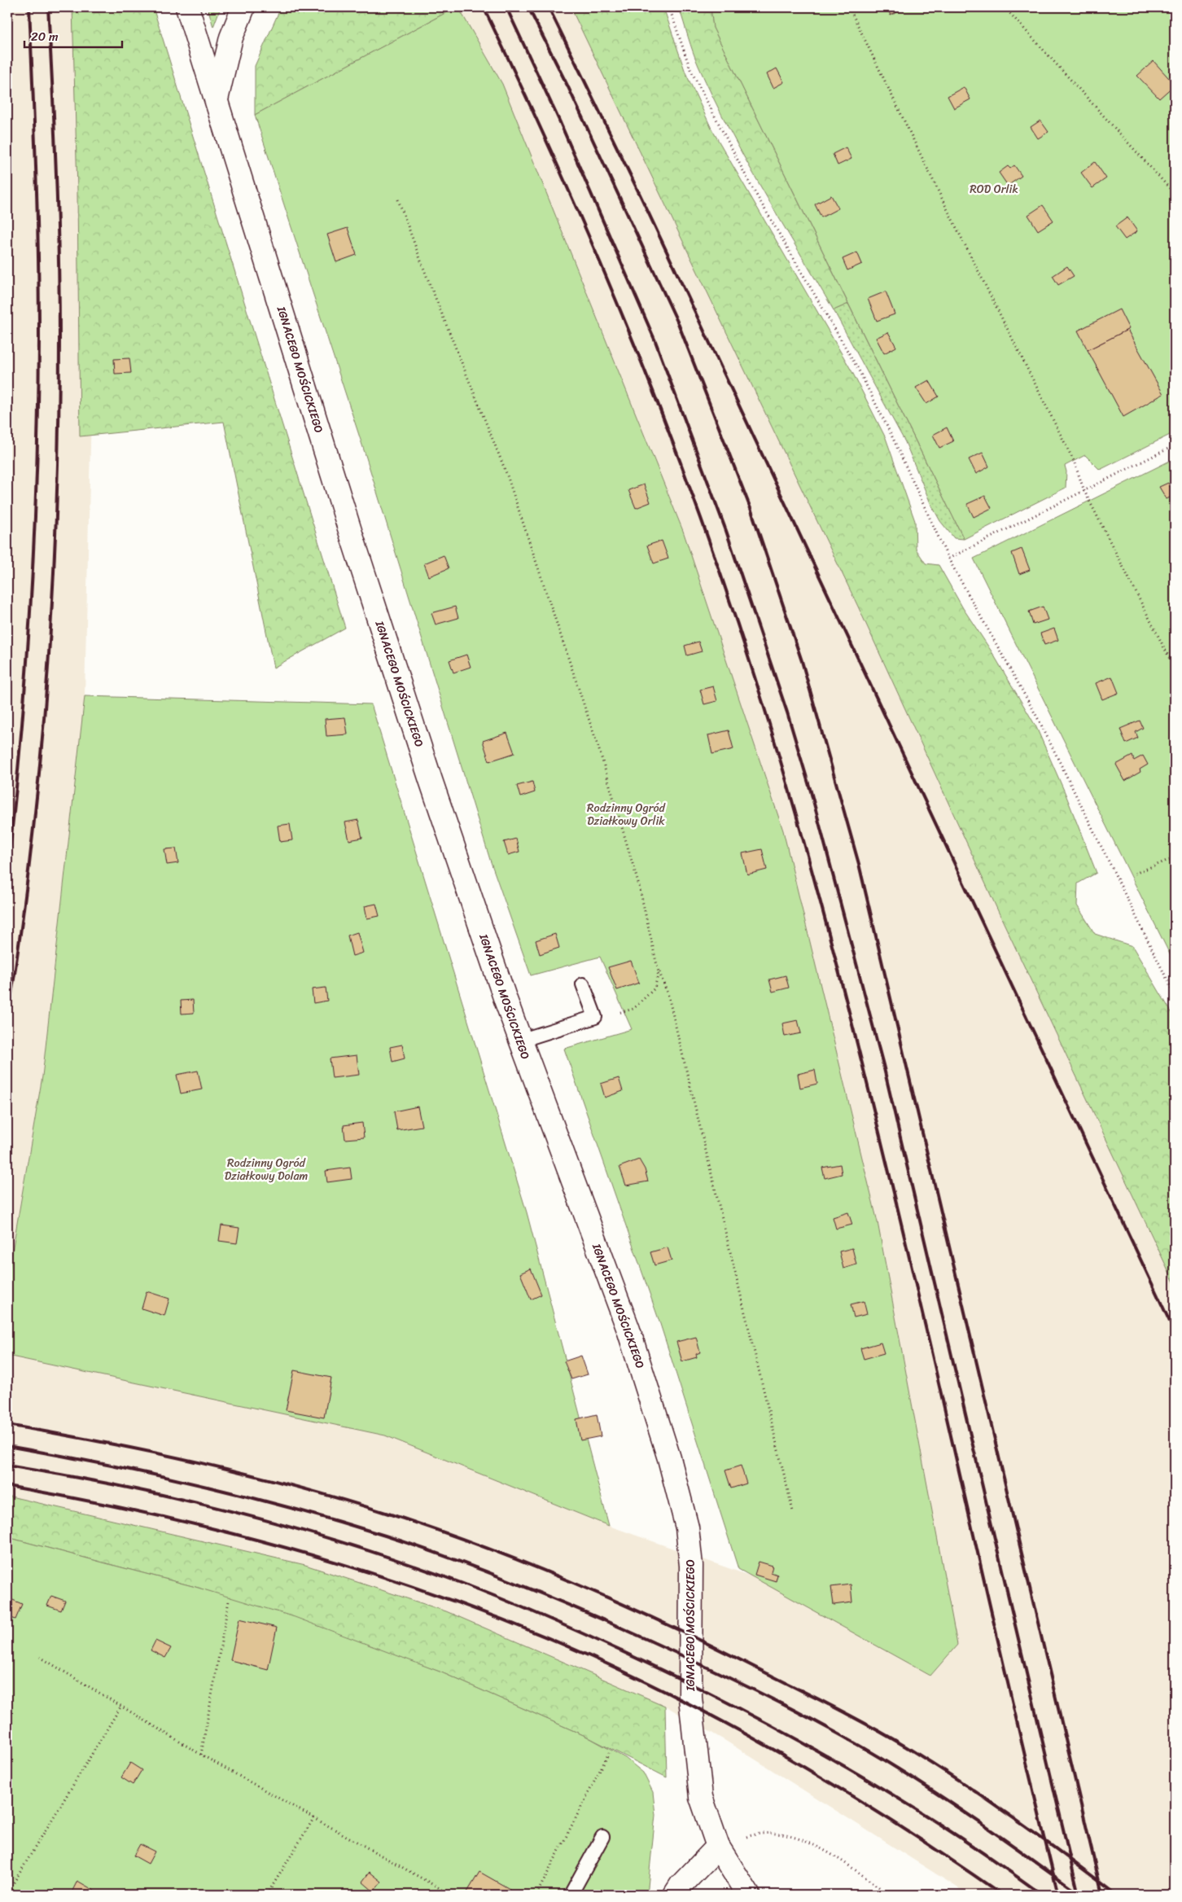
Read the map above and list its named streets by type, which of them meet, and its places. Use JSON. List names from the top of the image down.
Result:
{
  "streets": {
    "street": ["IGNACEGO MOŚCICKIEGO"]
  },
  "parks": ["ROD Orlik", "Rodzinny Ogród Działkowy Orlik", "Rodzinny Ogród Działkowy Dolam"],
  "scale_bar": "20 m"
}
